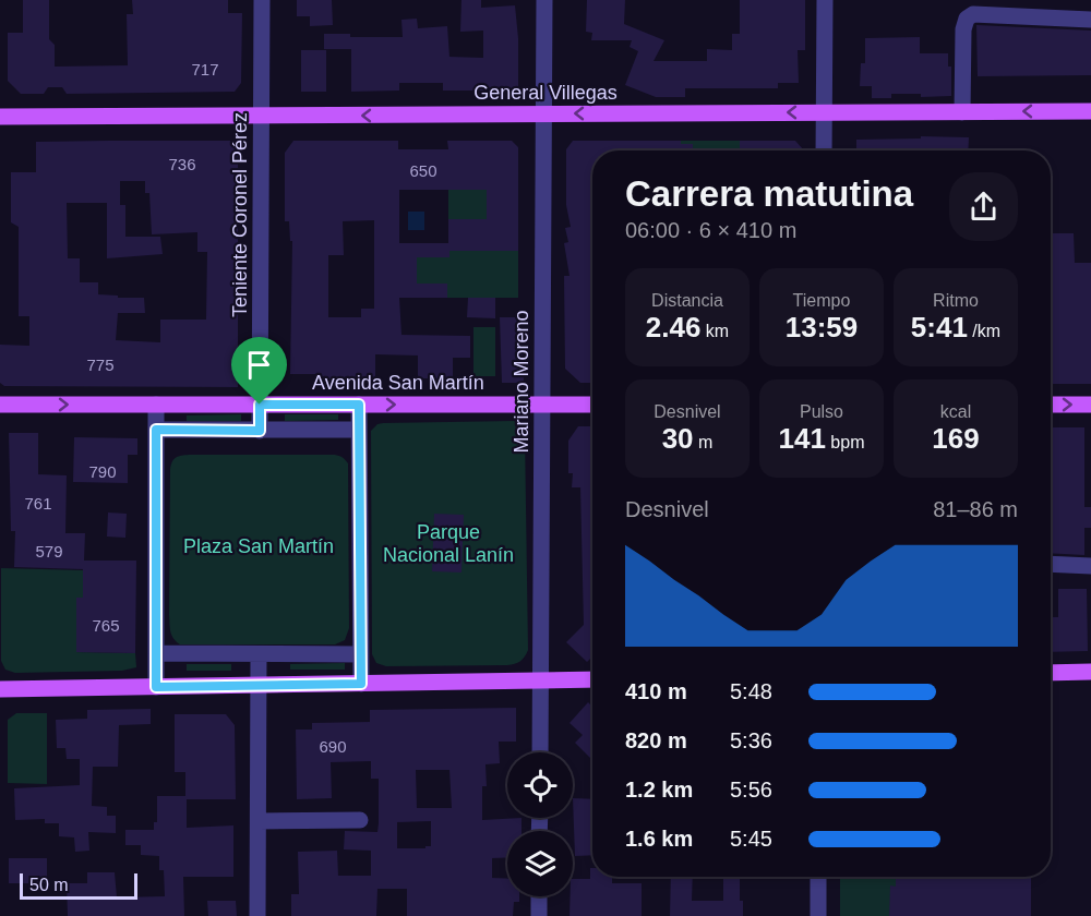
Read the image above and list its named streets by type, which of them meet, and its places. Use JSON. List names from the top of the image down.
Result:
{
  "streets": {
    "main road": ["General Villegas", "Avenida San Martín"],
    "street": ["Teniente Coronel Pérez", "Mariano Moreno"]
  },
  "crossings": [
    ["General Villegas", "Teniente Coronel Pérez"],
    ["General Villegas", "Mariano Moreno"],
    ["Teniente Coronel Pérez", "Avenida San Martín"],
    ["Mariano Moreno", "Avenida San Martín"]
  ],
  "one_way": ["General Villegas", "Avenida San Martín"],
  "parks": ["Parque Nacional Lanín", "Plaza San Martín"],
  "house_numbers": [
    "717",
    "736",
    "650",
    "775",
    "790",
    "761",
    "579",
    "765",
    "690"
  ],
  "scale_bar": "50 m",
  "page": {
    "heading": ["Carrera matutina", "06:00 · 6 × 410 m"],
    "stats": [
      ["Distancia", "2.46 km"],
      ["Tiempo", "13:59"],
      ["Ritmo", "5:41 /km"],
      ["Desnivel", "30 m"],
      ["Pulso", "141 bpm"],
      ["kcal", "169"]
    ],
    "chart": ["Desnivel", "81–86 m"],
    "list": [
      {
        "name": "410 m",
        "note": "5:48"
      },
      {
        "name": "820 m",
        "note": "5:36"
      },
      {
        "name": "1.2 km",
        "note": "5:56"
      },
      {
        "name": "1.6 km",
        "note": "5:45"
      }
    ],
    "scale": "50 m"
  }
}
